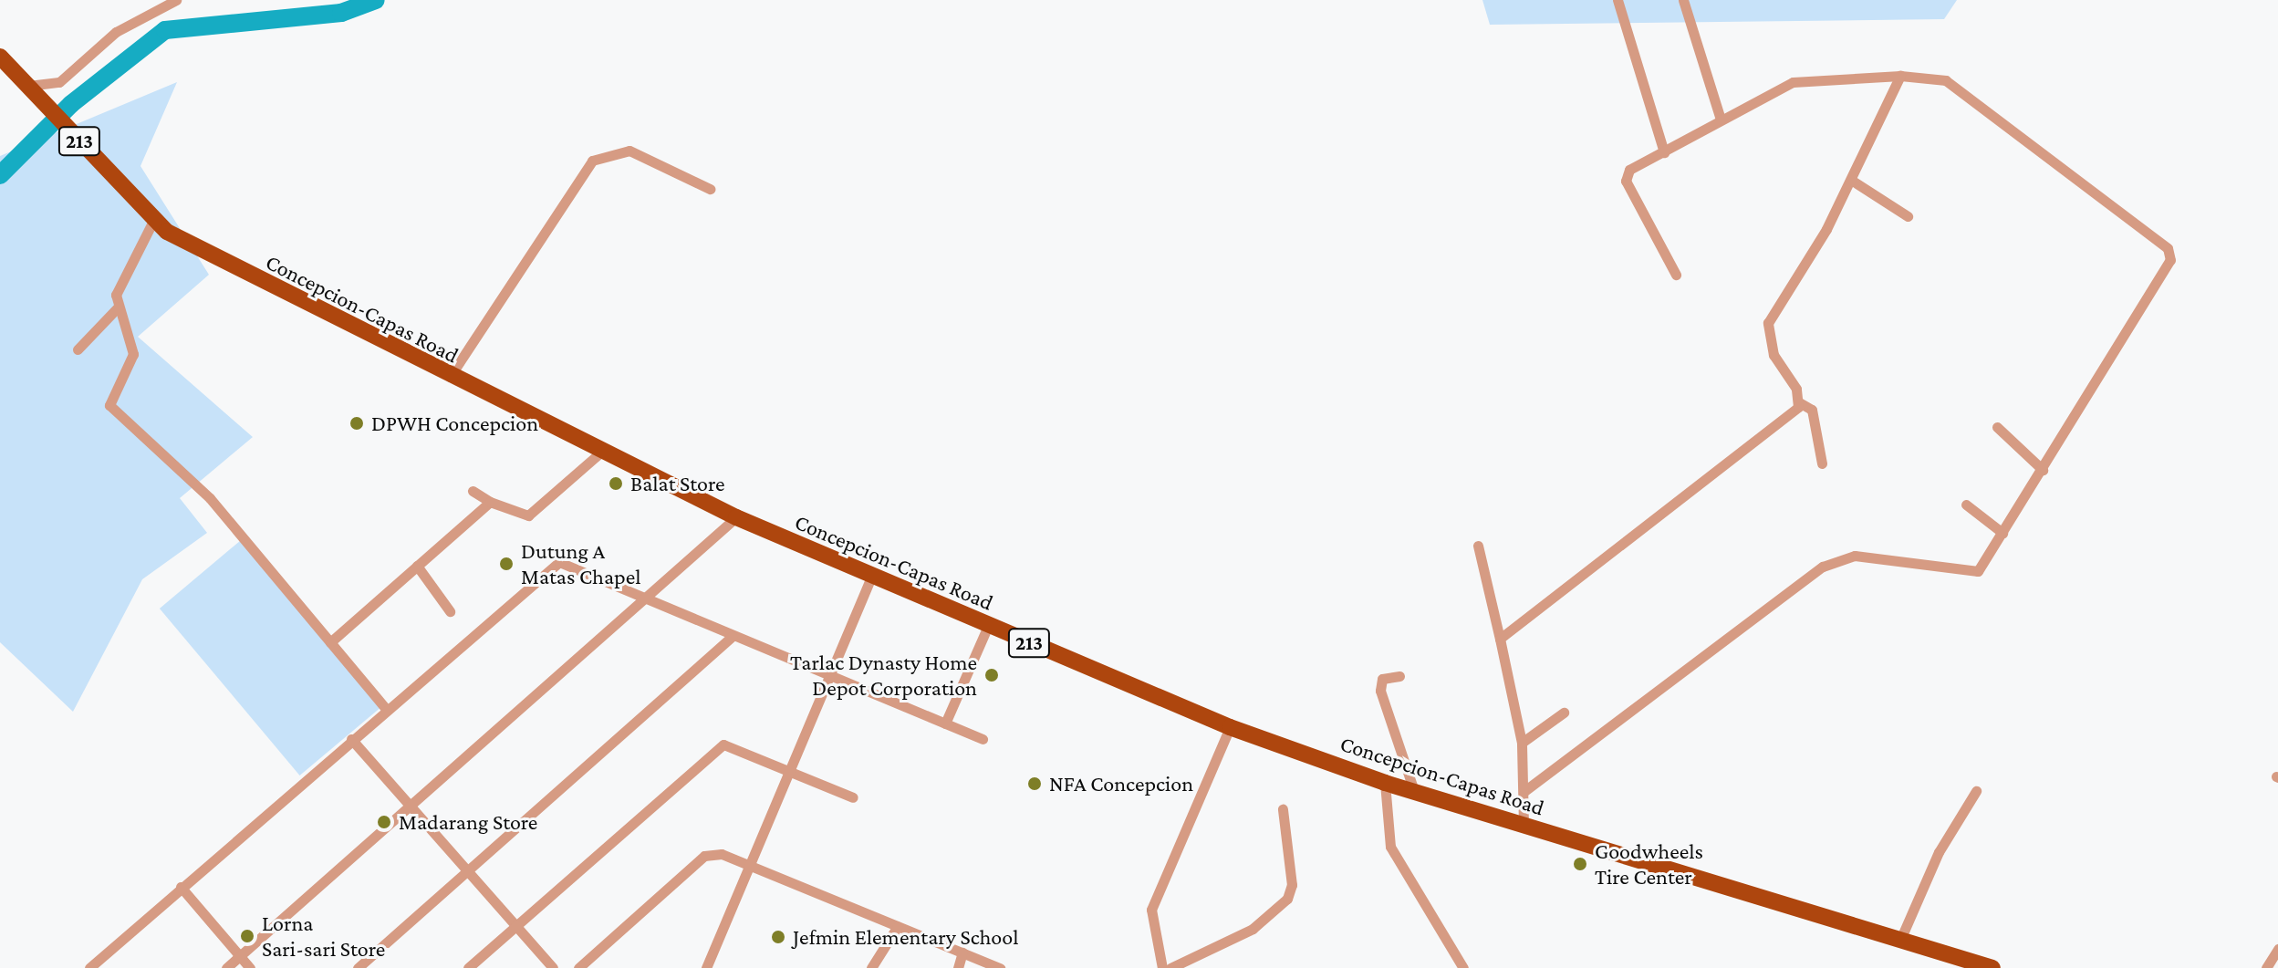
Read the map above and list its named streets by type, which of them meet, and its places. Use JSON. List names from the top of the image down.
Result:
{
  "streets": {
    "main road": ["213", "Concepcion-Capas Road"]
  },
  "places": [
    "DPWH Concepcion",
    "Balat Store",
    "Dutung A Matas Chapel",
    "Tarlac Dynasty Home Depot Corporation",
    "NFA Concepcion",
    "Madarang Store",
    "Goodwheels Tire Center",
    "Lorna Sari-sari Store",
    "Jefmin Elementary School"
  ]
}
